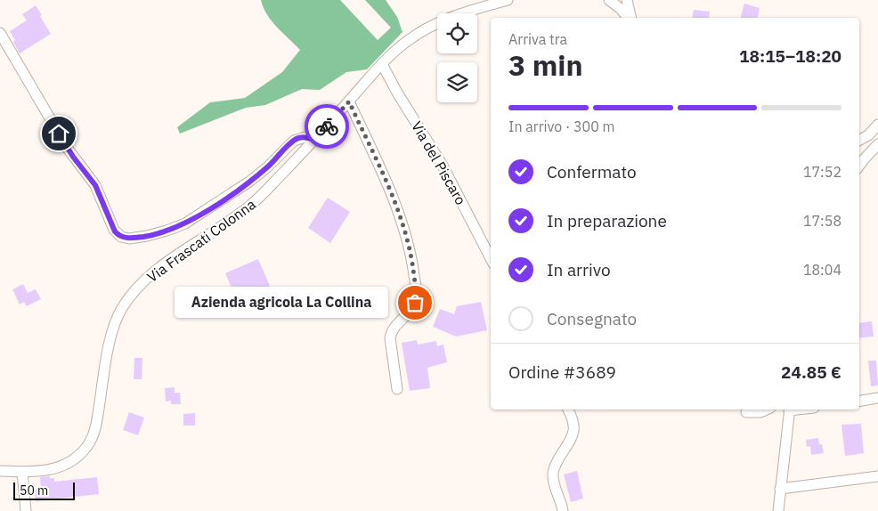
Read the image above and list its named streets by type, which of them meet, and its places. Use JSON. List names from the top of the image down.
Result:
{
  "streets": {
    "street": ["Via del Piscaro", "Via Frascati Colonna"]
  },
  "crossings": [
    ["Via del Piscaro", "Via Frascati Colonna"]
  ],
  "places": ["Azienda agricola La Collina"],
  "scale_bar": "50 m",
  "page": {
    "heading": ["3 min", "Arriva tra", "18:15–18:20"],
    "panel": ["Ordine #3689", "24.85 €"],
    "bar": "In arrivo · 300 m",
    "list": [
      ["Confermato", "17:52"],
      ["In preparazione", "17:58"],
      ["In arrivo", "18:04"],
      "Consegnato"
    ],
    "bubble": "Azienda agricola La Collina",
    "scale": "50 m"
  }
}
